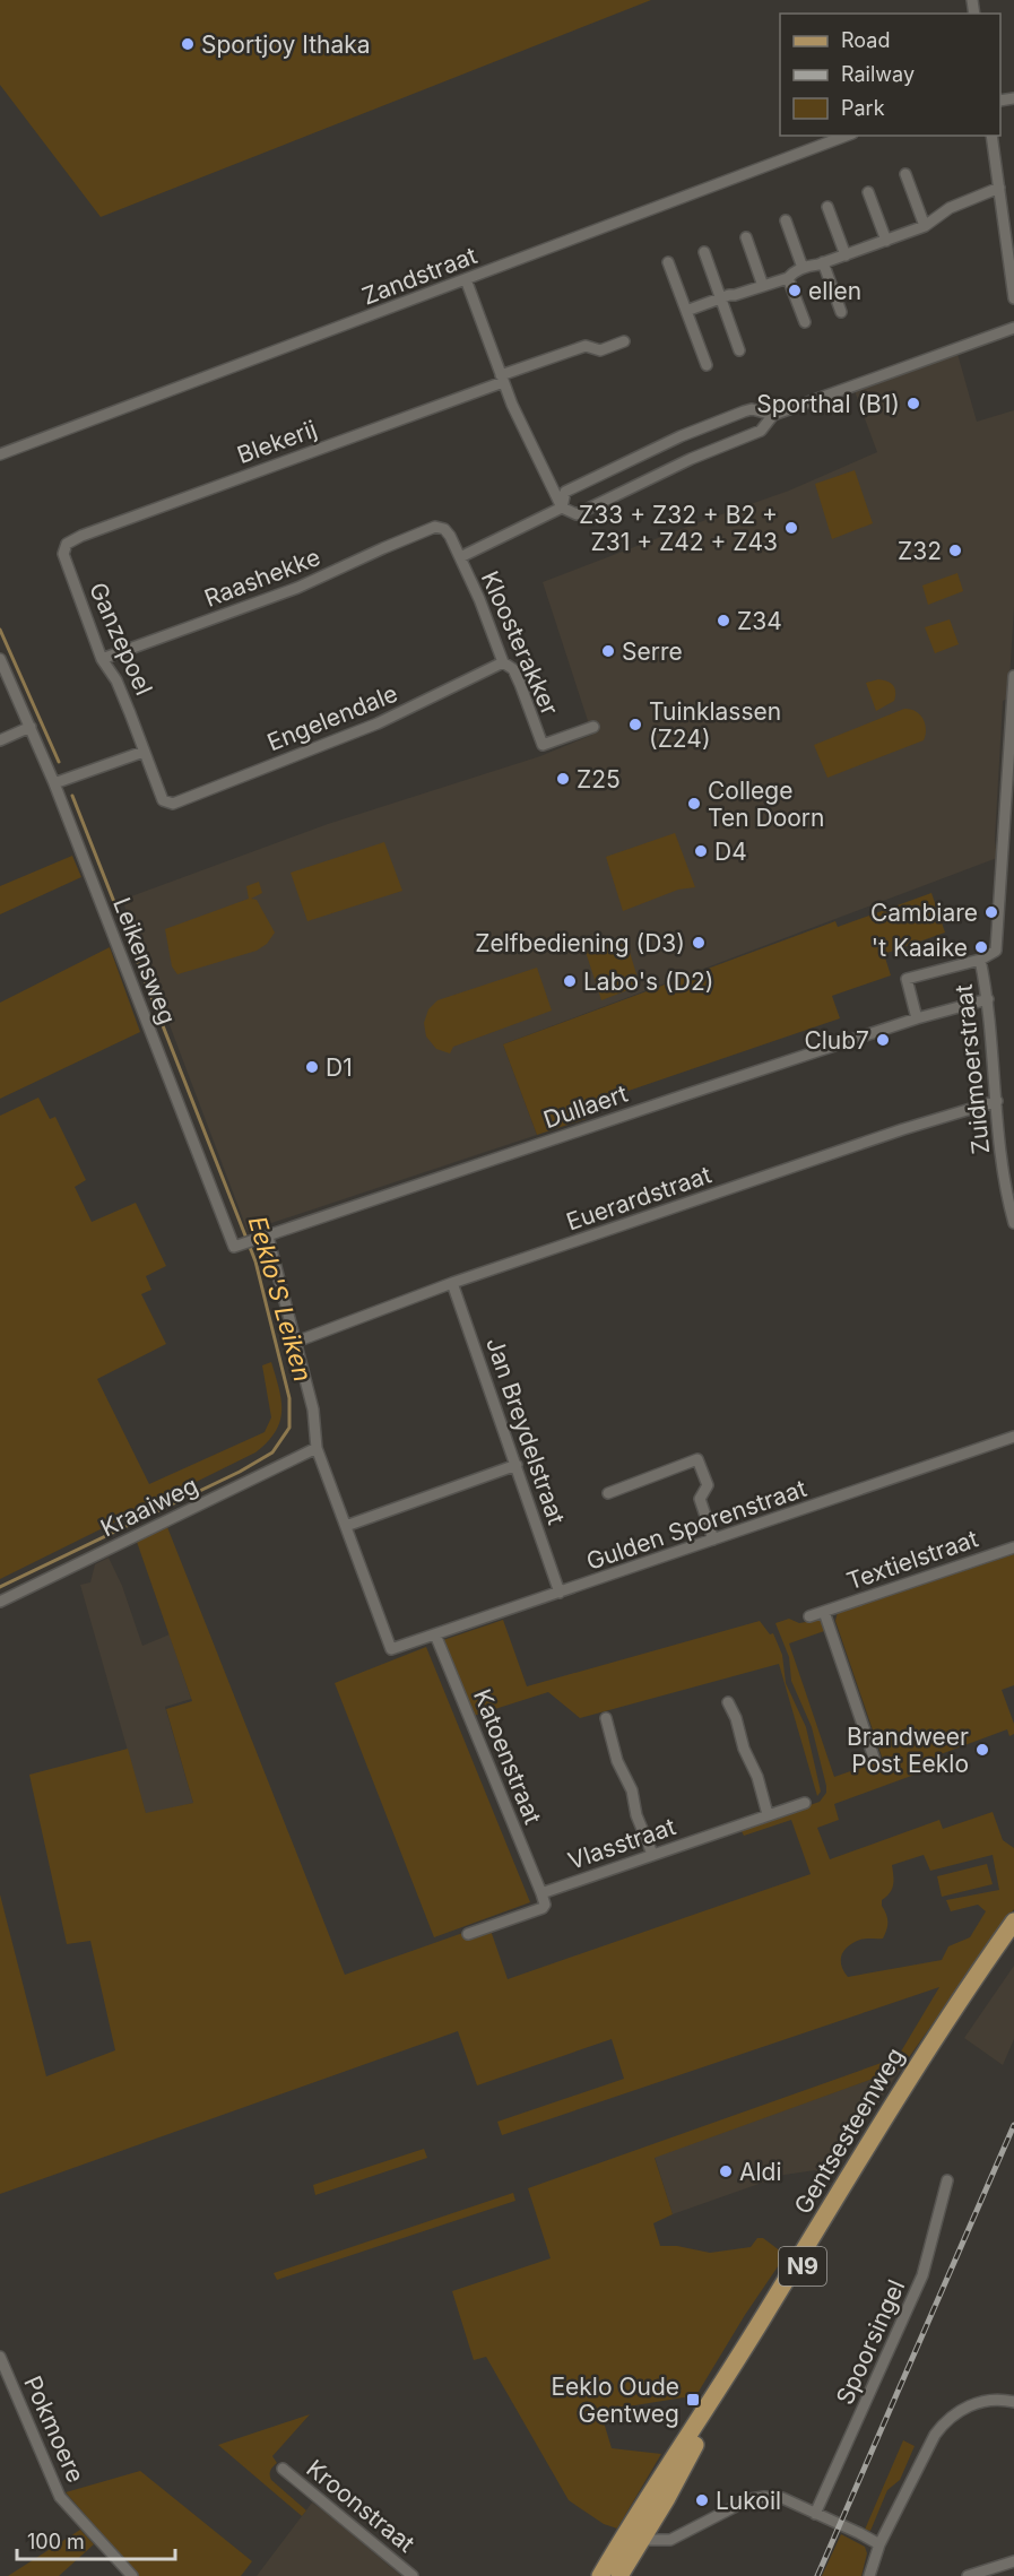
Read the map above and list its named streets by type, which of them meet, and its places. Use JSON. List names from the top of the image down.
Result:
{
  "streets": {
    "main road": ["Gentsesteenweg", "N9"],
    "street": [
      "Zandstraat",
      "Blekerij",
      "Raashekke",
      "Ganzepoel",
      "Kloosterakker",
      "Engelendale",
      "Leikensweg",
      "Zuidmoerstraat",
      "Dullaert",
      "Euerardstraat",
      "Jan Breydelstraat",
      "Kraaiweg",
      "Gulden Sporenstraat",
      "Textielstraat",
      "Katoenstraat",
      "Vlasstraat",
      "Spoorsingel",
      "Pokmoere",
      "Kroonstraat"
    ]
  },
  "crossings": [
    ["Blekerij", "Ganzepoel"],
    ["Raashekke", "Ganzepoel"],
    ["Raashekke", "Kloosterakker"],
    ["Ganzepoel", "Engelendale"],
    ["Kloosterakker", "Engelendale"],
    ["Leikensweg", "Dullaert"],
    ["Zuidmoerstraat", "Dullaert"],
    ["Zuidmoerstraat", "Euerardstraat"],
    ["Euerardstraat", "Jan Breydelstraat"],
    ["Jan Breydelstraat", "Gulden Sporenstraat"],
    ["Gulden Sporenstraat", "Katoenstraat"],
    ["Katoenstraat", "Vlasstraat"]
  ],
  "water": ["Eeklo'S Leiken"],
  "places": {
    "other": [
      "Sportjoy Ithaka",
      "ellen",
      "Sporthal (B1)",
      "Z33 + Z32 + B2 + Z31 + Z42 + Z43",
      "Z32",
      "Z34",
      "Serre",
      "Tuinklassen (Z24)",
      "Z25",
      "College Ten Doorn",
      "D4",
      "Cambiare",
      "Zelfbediening (D3)",
      "'t Kaaike",
      "Labo's (D2)",
      "Club7",
      "D1",
      "Brandweer Post Eeklo",
      "Aldi",
      "Lukoil"
    ],
    "transit": ["Eeklo Oude Gentweg"]
  },
  "legend": ["Road", "Railway", "Park"],
  "scale_bar": "100 m"
}
